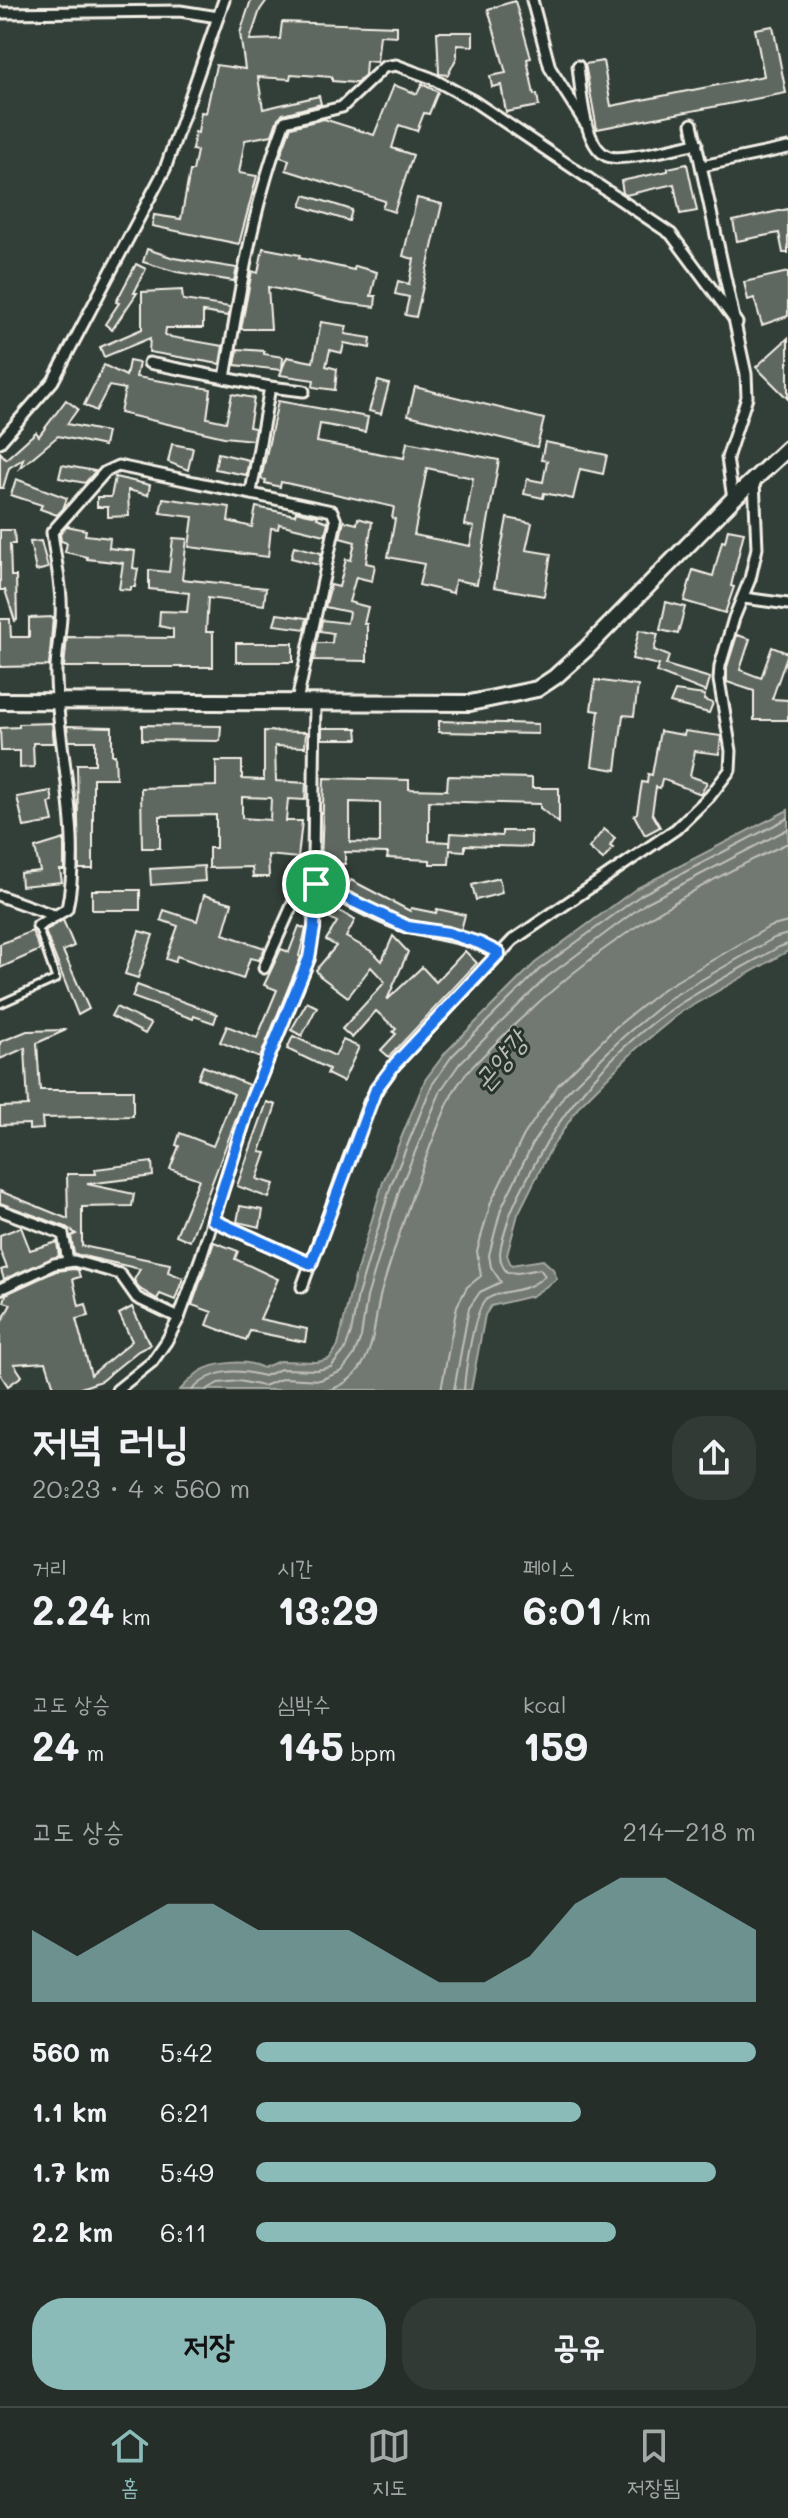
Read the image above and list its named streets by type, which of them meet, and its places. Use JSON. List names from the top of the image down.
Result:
{
  "water": ["곤양강"],
  "page": {
    "heading": ["저녁 러닝", "20:23 · 4 × 560 m"],
    "stats": [
      ["거리", "2.24 km"],
      ["시간", "13:29"],
      ["페이스", "6:01 /km"],
      ["고도 상승", "24 m"],
      ["심박수", "145 bpm"],
      ["kcal", "159"]
    ],
    "chart": ["고도 상승", "214–218 m"],
    "list": [
      {
        "name": "560 m",
        "note": "5:42"
      },
      {
        "name": "1.1 km",
        "note": "6:21"
      },
      {
        "name": "1.7 km",
        "note": "5:49"
      },
      {
        "name": "2.2 km",
        "note": "6:11"
      }
    ],
    "buttons": ["저장", "공유"],
    "tabs": ["홈", "지도", "저장됨"]
  }
}
